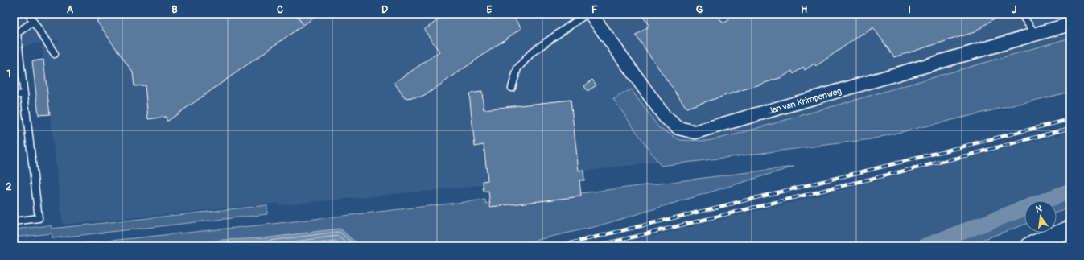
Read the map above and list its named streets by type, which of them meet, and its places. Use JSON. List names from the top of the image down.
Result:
{
  "streets": {
    "street": ["Jan van Krimpenweg"]
  },
  "north": "top",
  "grid": {
    "columns": [
      "A",
      "B",
      "C",
      "D",
      "E",
      "F",
      "G",
      "H",
      "I",
      "J"
    ],
    "rows": ["1", "2"]
  }
}
